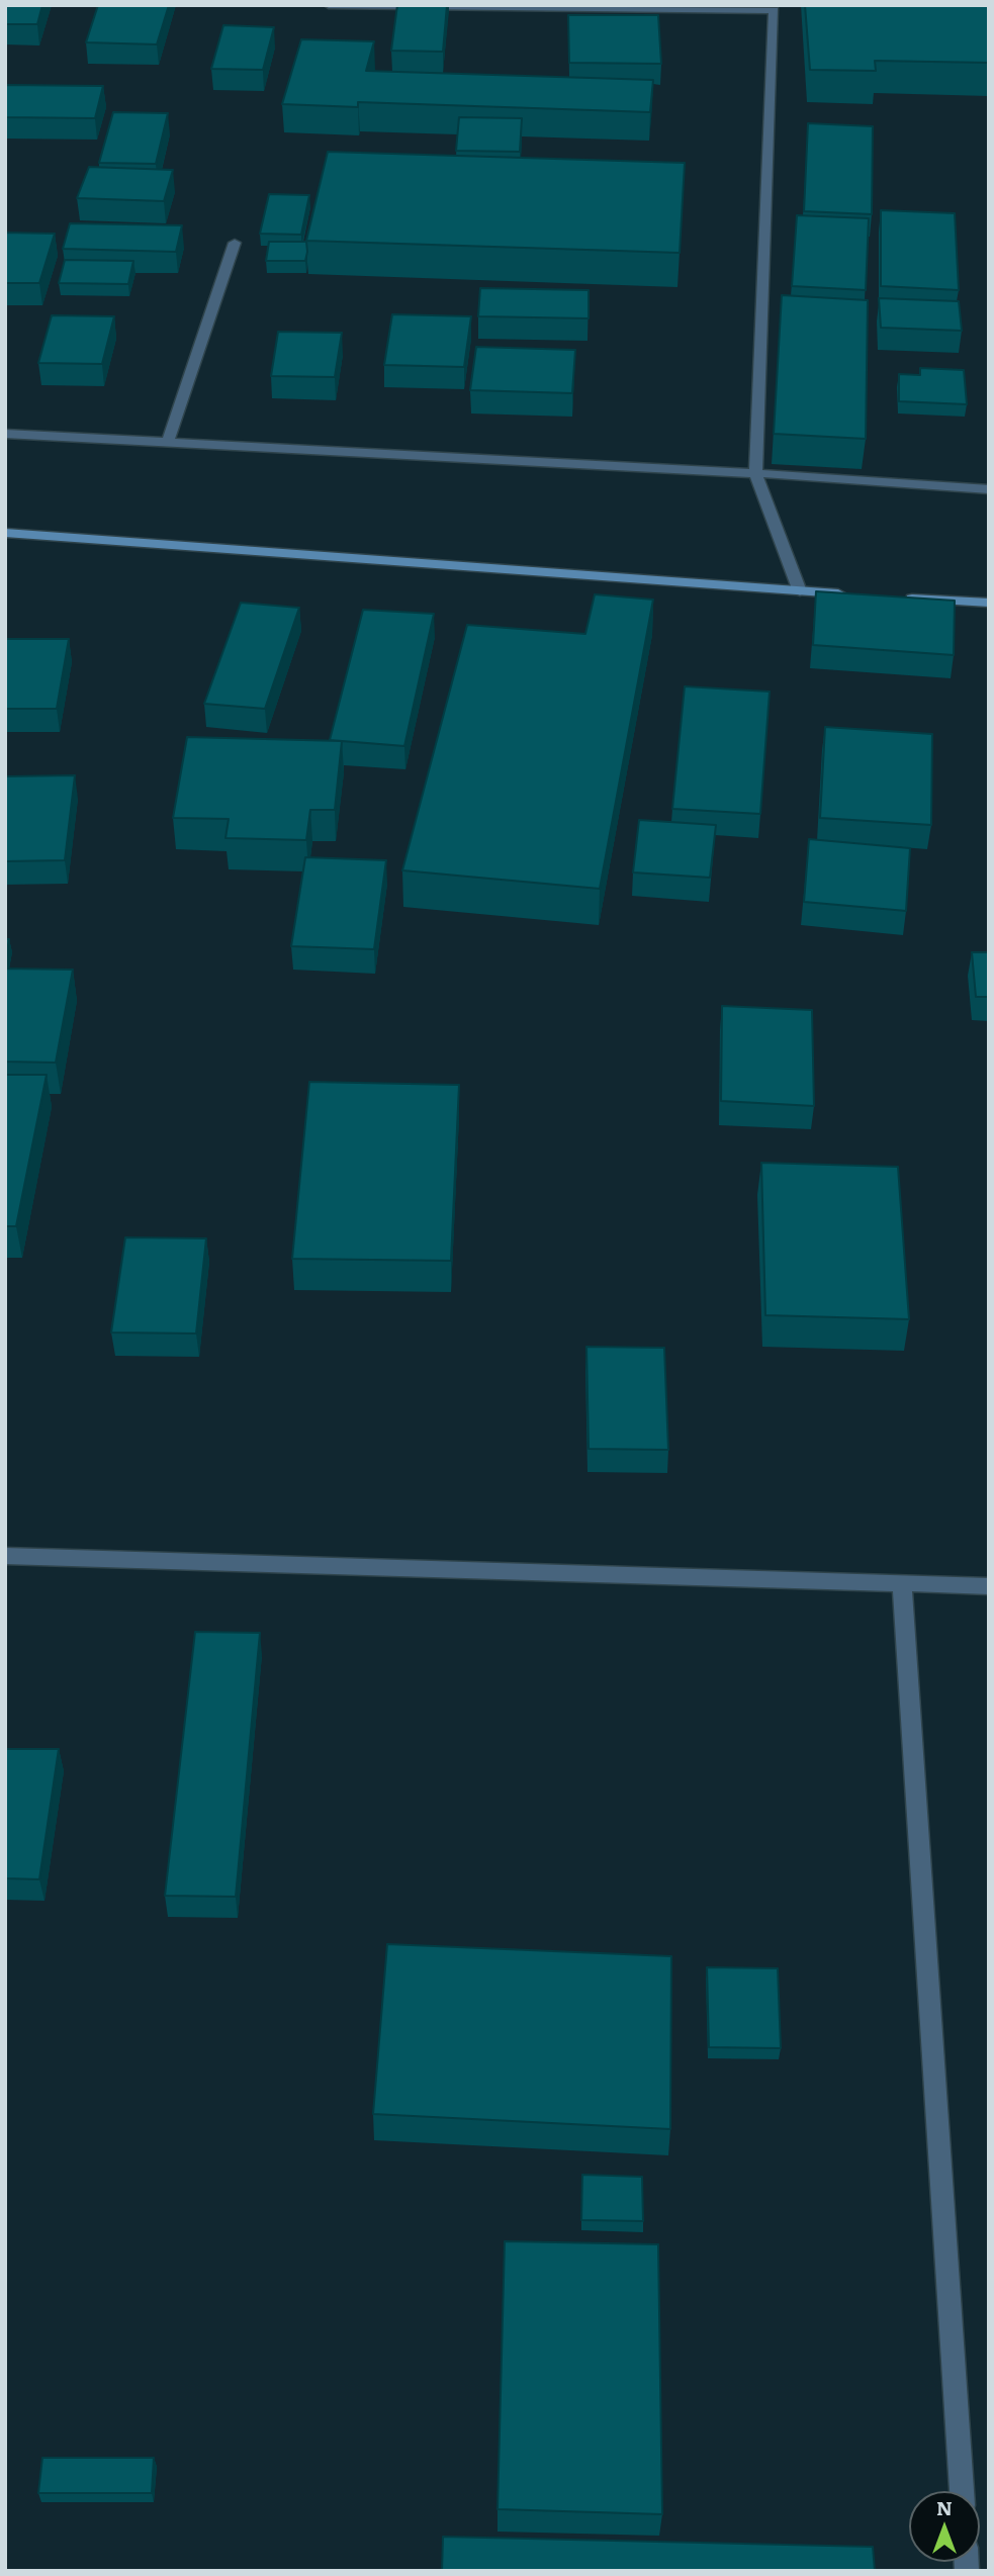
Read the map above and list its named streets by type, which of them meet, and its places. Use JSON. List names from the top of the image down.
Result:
{
  "north": "top"
}
